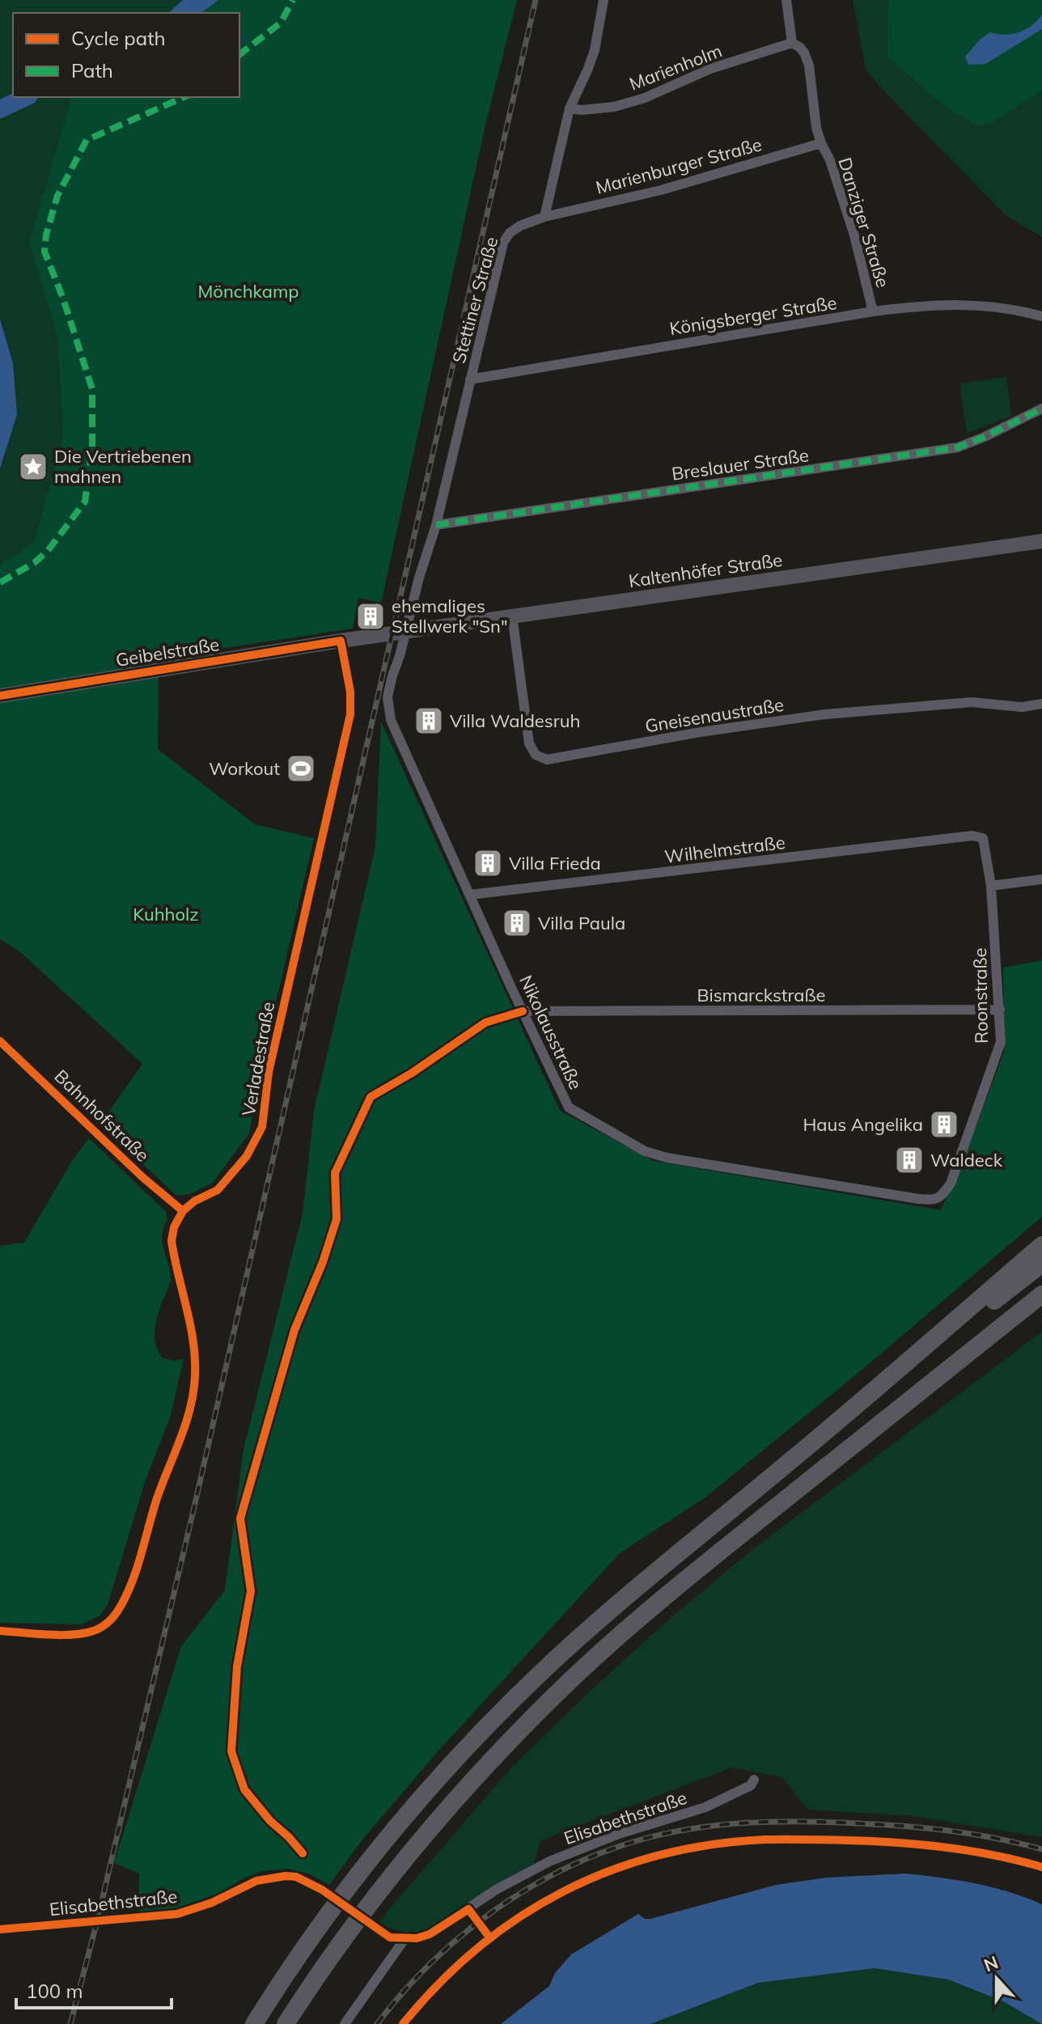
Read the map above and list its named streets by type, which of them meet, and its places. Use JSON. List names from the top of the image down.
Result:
{
  "streets": {
    "street": [
      "Marienholm",
      "Marienburger Straße",
      "Danziger Straße",
      "Stettiner Straße",
      "Königsberger Straße",
      "Breslauer Straße",
      "Kaltenhöfer Straße",
      "Geibelstraße",
      "Gneisenaustraße",
      "Wilhelmstraße",
      "Bismarckstraße",
      "Roonstraße",
      "Nikolausstraße",
      "Verladestraße",
      "Bahnhofstraße",
      "Elisabethstraße"
    ]
  },
  "crossings": [
    ["Marienholm", "Danziger Straße"],
    ["Marienburger Straße", "Danziger Straße"],
    ["Marienburger Straße", "Stettiner Straße"],
    ["Danziger Straße", "Königsberger Straße"],
    ["Stettiner Straße", "Königsberger Straße"],
    ["Stettiner Straße", "Breslauer Straße"],
    ["Stettiner Straße", "Kaltenhöfer Straße"],
    ["Stettiner Straße", "Nikolausstraße"],
    ["Kaltenhöfer Straße", "Geibelstraße"],
    ["Kaltenhöfer Straße", "Gneisenaustraße"],
    ["Kaltenhöfer Straße", "Nikolausstraße"],
    ["Geibelstraße", "Verladestraße"],
    ["Wilhelmstraße", "Roonstraße"],
    ["Wilhelmstraße", "Nikolausstraße"],
    ["Bismarckstraße", "Roonstraße"],
    ["Bismarckstraße", "Nikolausstraße"],
    ["Roonstraße", "Nikolausstraße"],
    ["Verladestraße", "Bahnhofstraße"]
  ],
  "parks": ["Mönchkamp", "Kuhholz"],
  "places": {
    "place": ["Die Vertriebenen mahnen"],
    "building": [
      "ehemaliges Stellwerk \"Sn\"",
      "Villa Waldesruh",
      "Villa Frieda",
      "Villa Paula",
      "Haus Angelika",
      "Waldeck"
    ],
    "sports": ["Workout"]
  },
  "legend": ["Cycle path", "Path"],
  "scale_bar": "100 m",
  "north": "top"
}
